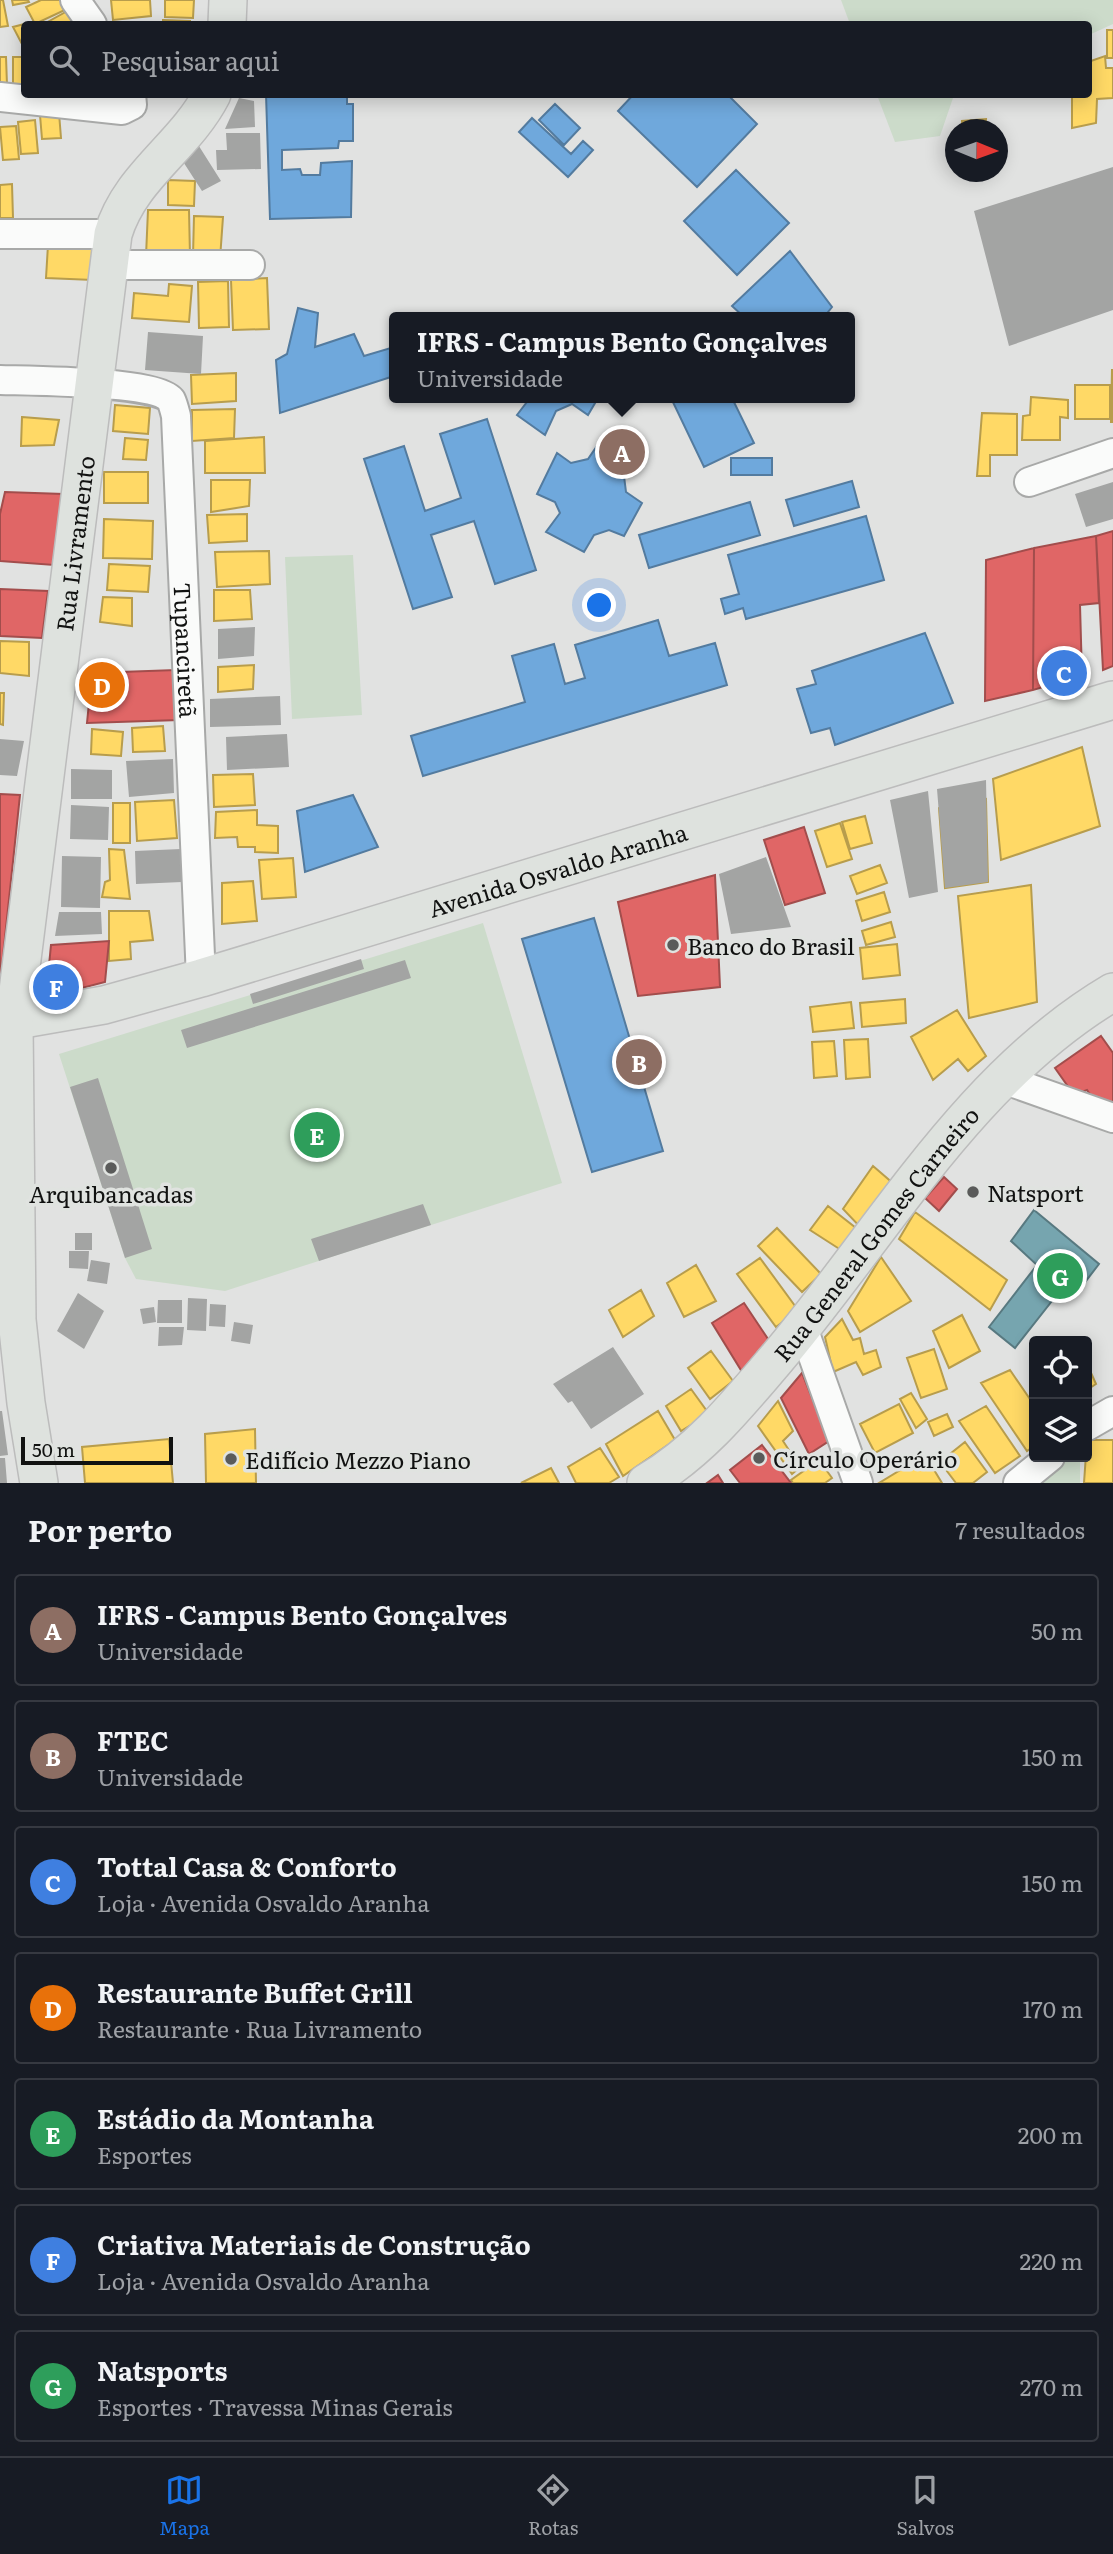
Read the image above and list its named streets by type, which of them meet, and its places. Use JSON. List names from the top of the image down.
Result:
{
  "streets": {
    "main road": ["Rua Livramento", "Avenida Osvaldo Aranha", "Rua General Gomes Carneiro"],
    "street": ["Tupanciretã"]
  },
  "crossings": [
    ["Rua Livramento", "Tupanciretã"],
    ["Rua Livramento", "Avenida Osvaldo Aranha"],
    ["Tupanciretã", "Avenida Osvaldo Aranha"]
  ],
  "places": [
    "Banco do Brasil",
    "Arquibancadas",
    "Natsport",
    "Círculo Operário",
    "Edifício Mezzo Piano"
  ],
  "scale_bar": "50 m",
  "north": "right",
  "page": {
    "search": "Pesquisar aqui",
    "popup": ["IFRS - Campus Bento Gonçalves", "Universidade"],
    "pins": [
      "A",
      "C",
      "D",
      "F",
      "B",
      "E",
      "G"
    ],
    "scale": "50 m",
    "heading": ["Por perto", "7 resultados"],
    "list": [
      {
        "mark": "A",
        "name": "IFRS - Campus Bento Gonçalves",
        "note": "Universidade",
        "value": "50 m"
      },
      {
        "mark": "B",
        "name": "FTEC",
        "note": "Universidade",
        "value": "150 m"
      },
      {
        "mark": "C",
        "name": "Tottal Casa & Conforto",
        "note": "Loja · Avenida Osvaldo Aranha",
        "value": "150 m"
      },
      {
        "mark": "D",
        "name": "Restaurante Buffet Grill",
        "note": "Restaurante · Rua Livramento",
        "value": "170 m"
      },
      {
        "mark": "E",
        "name": "Estádio da Montanha",
        "note": "Esportes",
        "value": "200 m"
      },
      {
        "mark": "F",
        "name": "Criativa Materiais de Construção",
        "note": "Loja · Avenida Osvaldo Aranha",
        "value": "220 m"
      },
      {
        "mark": "G",
        "name": "Natsports",
        "note": "Esportes · Travessa Minas Gerais",
        "value": "270 m"
      }
    ],
    "nav": ["Mapa", "Rotas", "Salvos"]
  }
}
